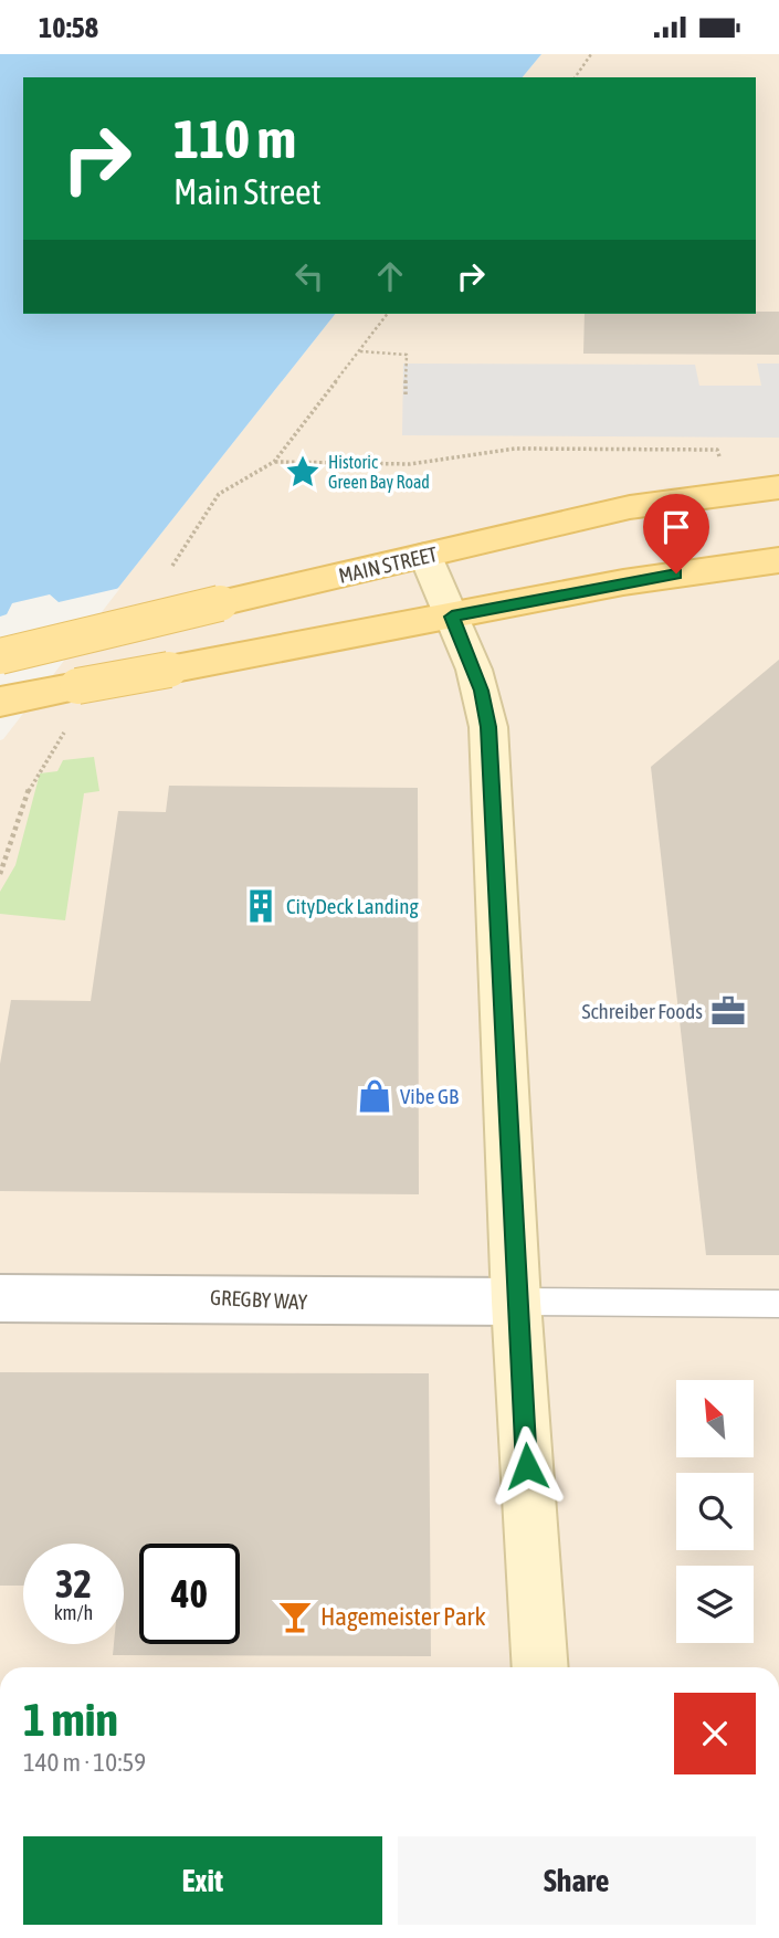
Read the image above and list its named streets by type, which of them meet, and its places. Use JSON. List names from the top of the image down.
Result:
{
  "streets": {
    "main road": ["MAIN STREET"],
    "street": ["GREGBY WAY"]
  },
  "places": {
    "place": ["Historic Green Bay Road"],
    "building": ["CityDeck Landing"],
    "office": ["Schreiber Foods"],
    "shop": ["Vibe GB"],
    "bar": ["Hagemeister Park"]
  },
  "north": "top left",
  "page": {
    "status": "10:58",
    "turn": ["110 m", "Main Street"],
    "speed": "32 km/h",
    "limit": "40",
    "heading": ["1 min", "140 m · 10:59"],
    "buttons": ["Exit", "Share"]
  }
}
